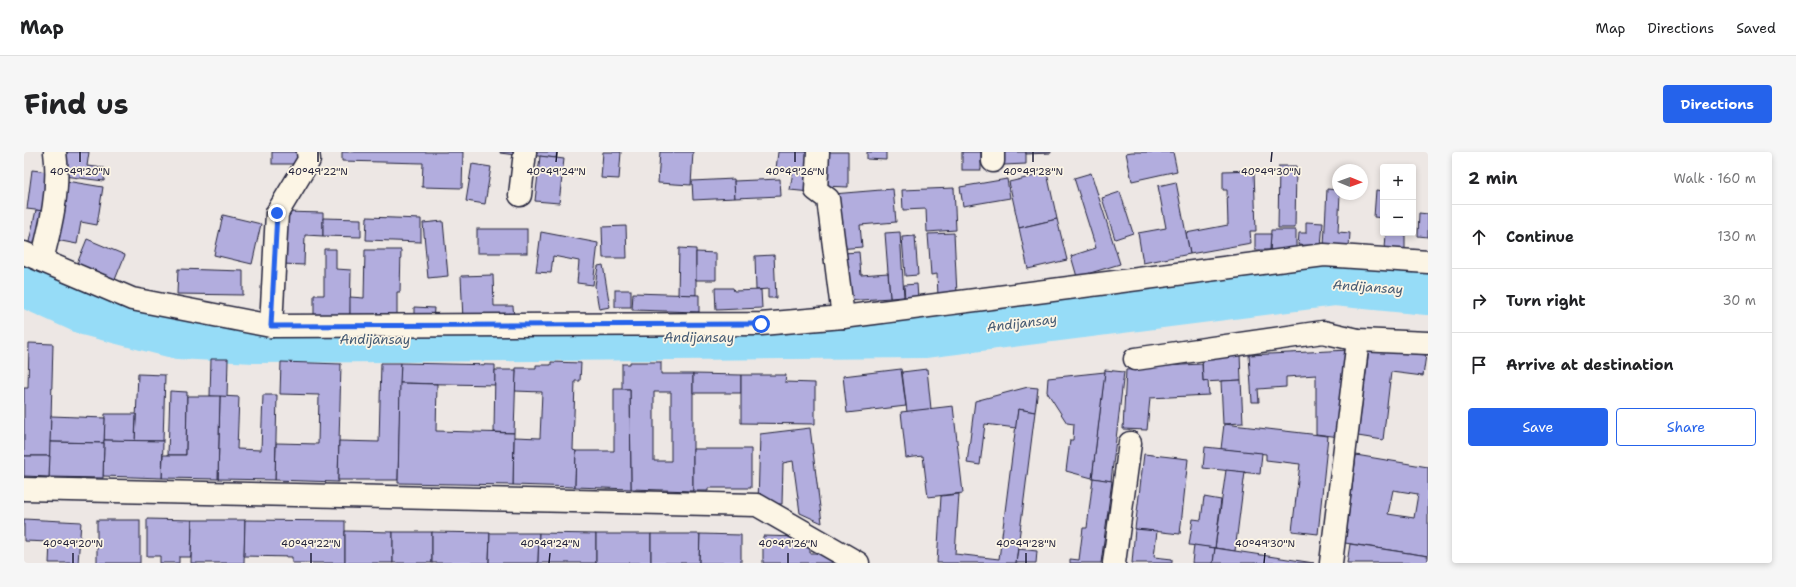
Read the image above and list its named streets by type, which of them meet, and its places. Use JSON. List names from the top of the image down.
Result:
{
  "water": ["Andijansay"],
  "north": "right",
  "page": {
    "header": "Map",
    "nav": ["Map", "Directions", "Saved"],
    "title": "Find us",
    "buttons": [
      "Directions",
      ["Save", "Share"]
    ],
    "heading": ["2 min", "Walk · 160 m"],
    "map_buttons": ["+", "−"],
    "list": [
      ["Continue", "130 m"],
      ["Turn right", "30 m"],
      "Arrive at destination"
    ]
  },
  "coordinates": [
    "40°49'20\"N",
    "40°49'22\"N",
    "40°49'24\"N",
    "40°49'26\"N",
    "40°49'28\"N",
    "40°49'30\"N"
  ]
}
